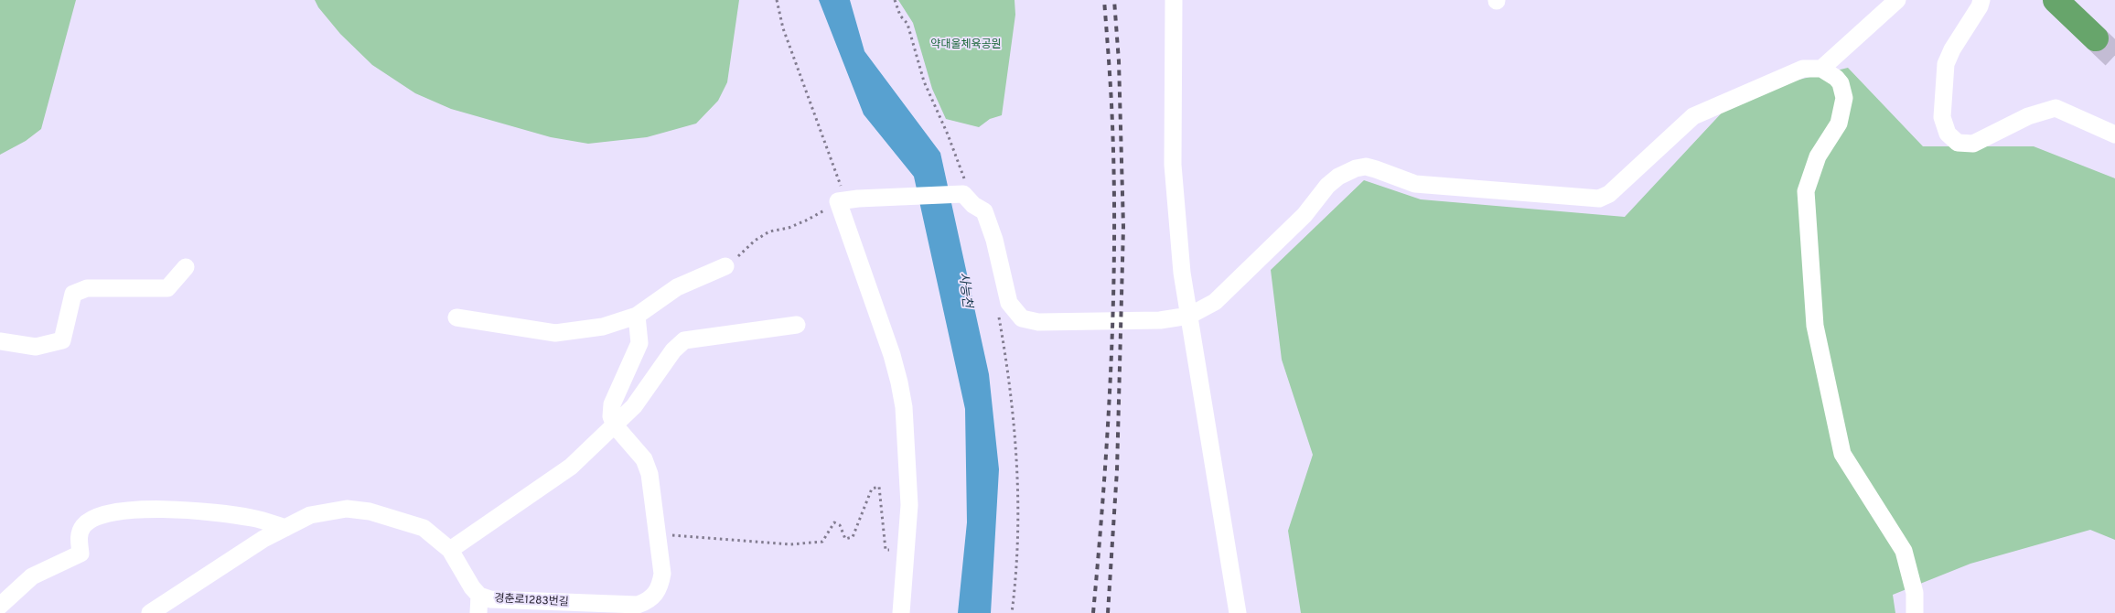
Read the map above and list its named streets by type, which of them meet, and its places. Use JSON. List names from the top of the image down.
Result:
{
  "streets": {
    "street": ["경춘로1283번길"]
  },
  "water": ["사능천"],
  "parks": ["약대울체육공원"]
}
